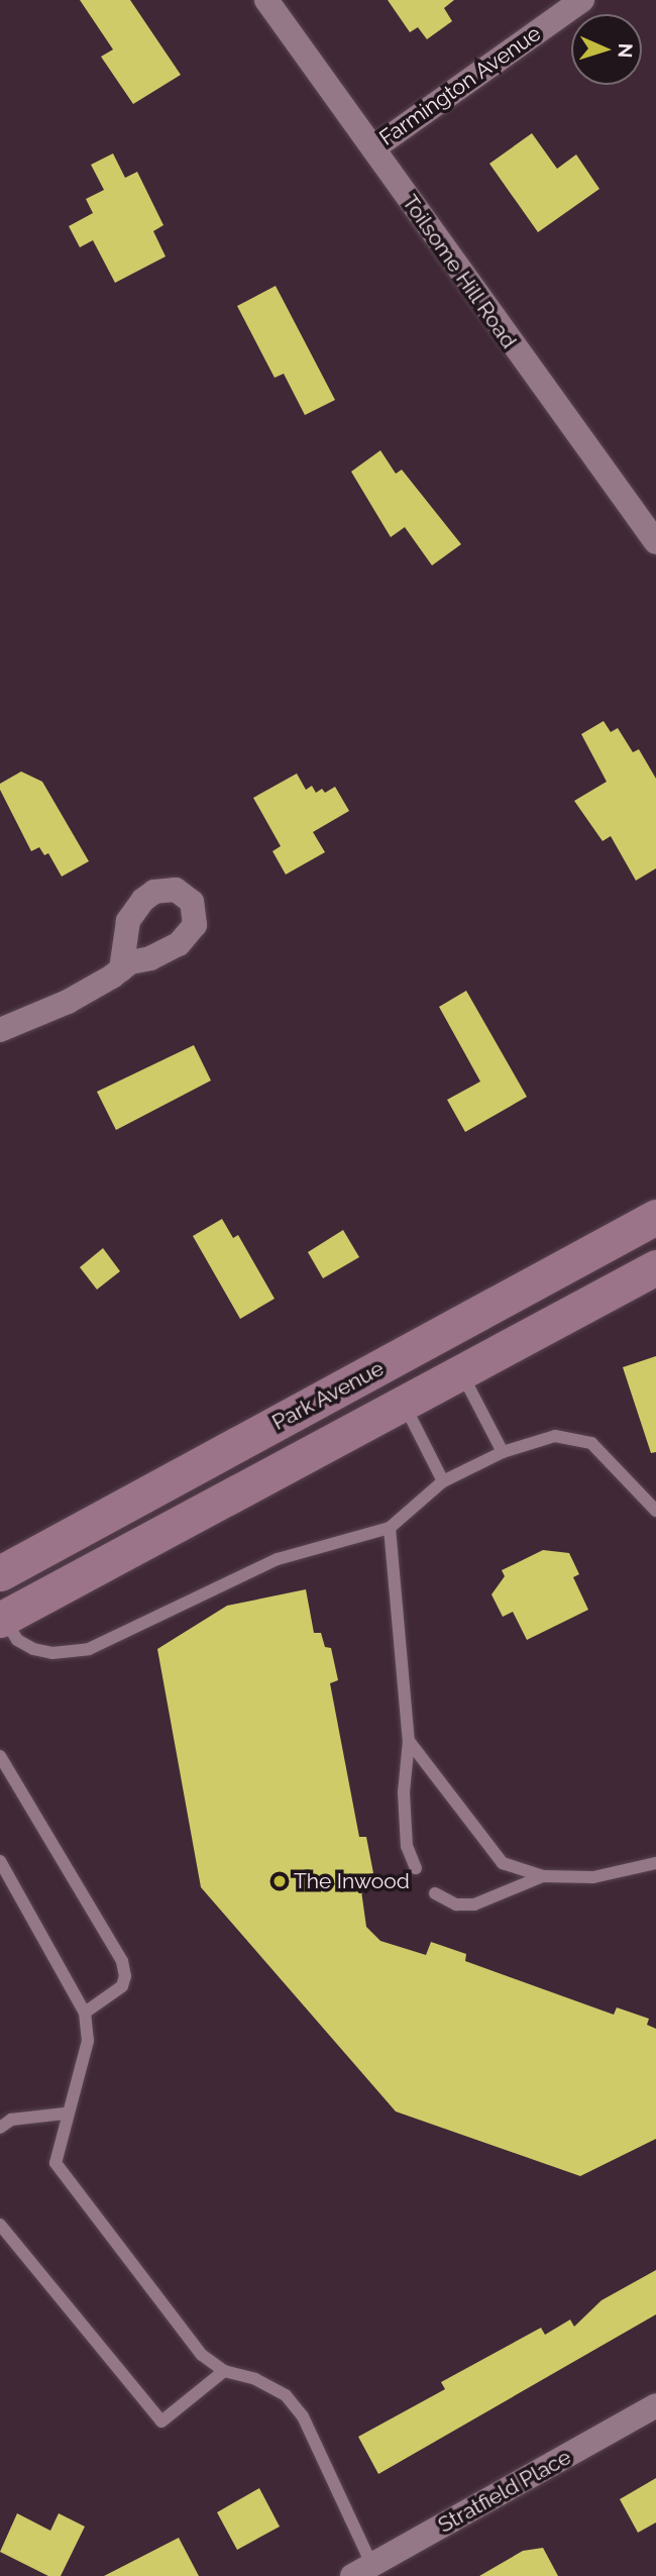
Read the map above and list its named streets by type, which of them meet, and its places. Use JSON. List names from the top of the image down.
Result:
{
  "streets": {
    "main road": ["Park Avenue"],
    "street": ["Farmington Avenue", "Toilsome Hill Road", "Stratfield Place"]
  },
  "crossings": [
    ["Farmington Avenue", "Toilsome Hill Road"]
  ],
  "places": ["The Inwood"],
  "north": "right"
}
